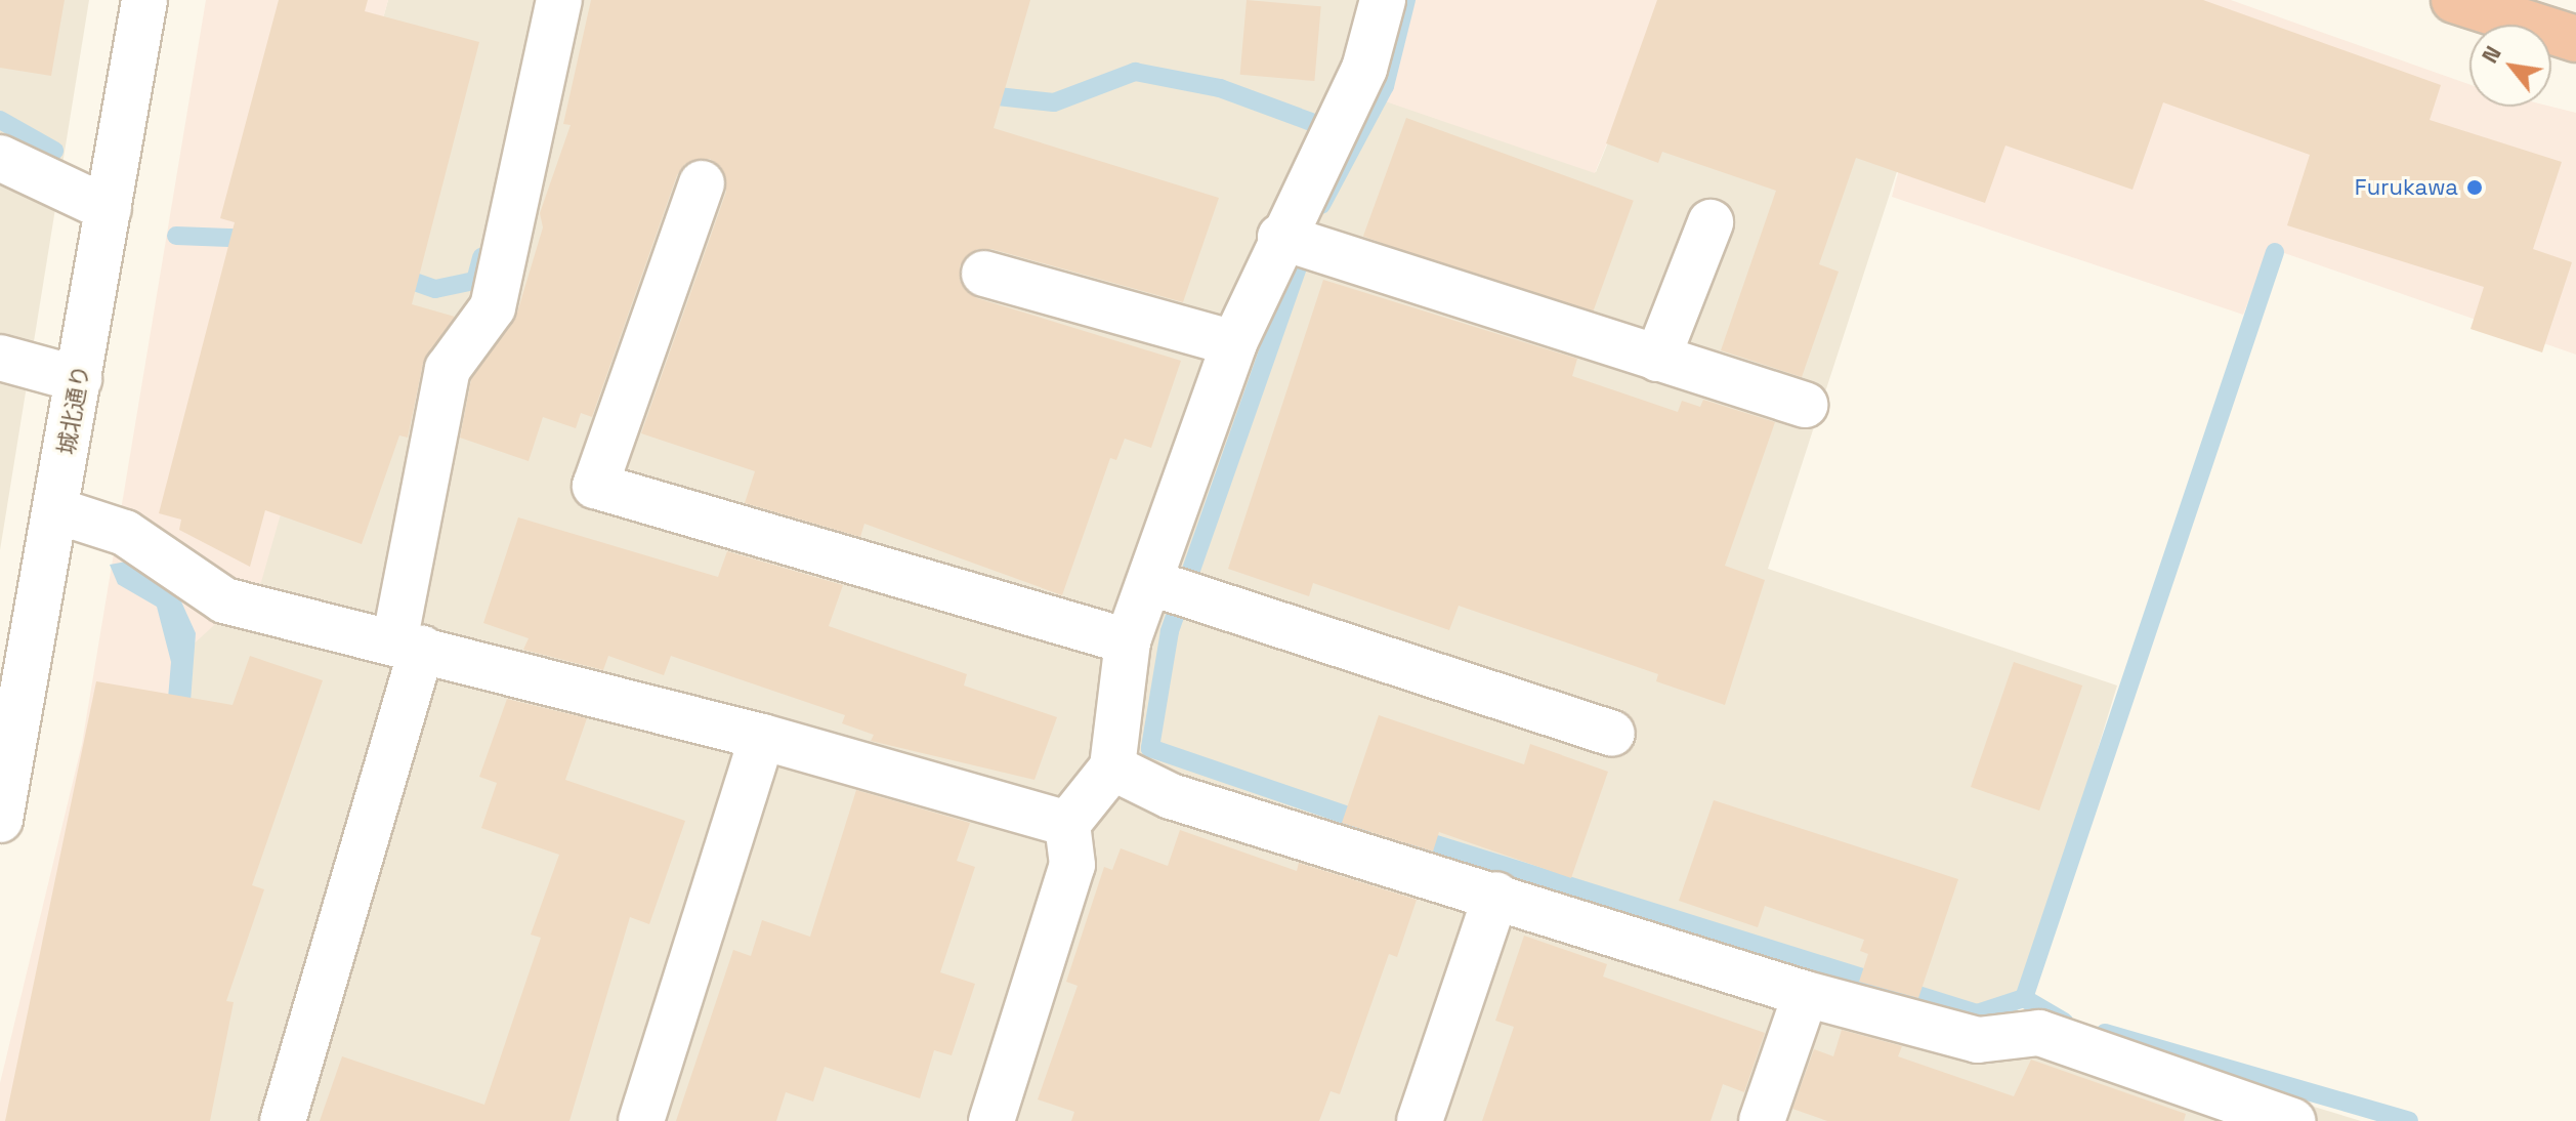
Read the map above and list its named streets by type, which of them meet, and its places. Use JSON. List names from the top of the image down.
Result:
{
  "streets": {
    "street": ["城北通り"]
  },
  "places": ["Furukawa"],
  "north": "top left"
}
